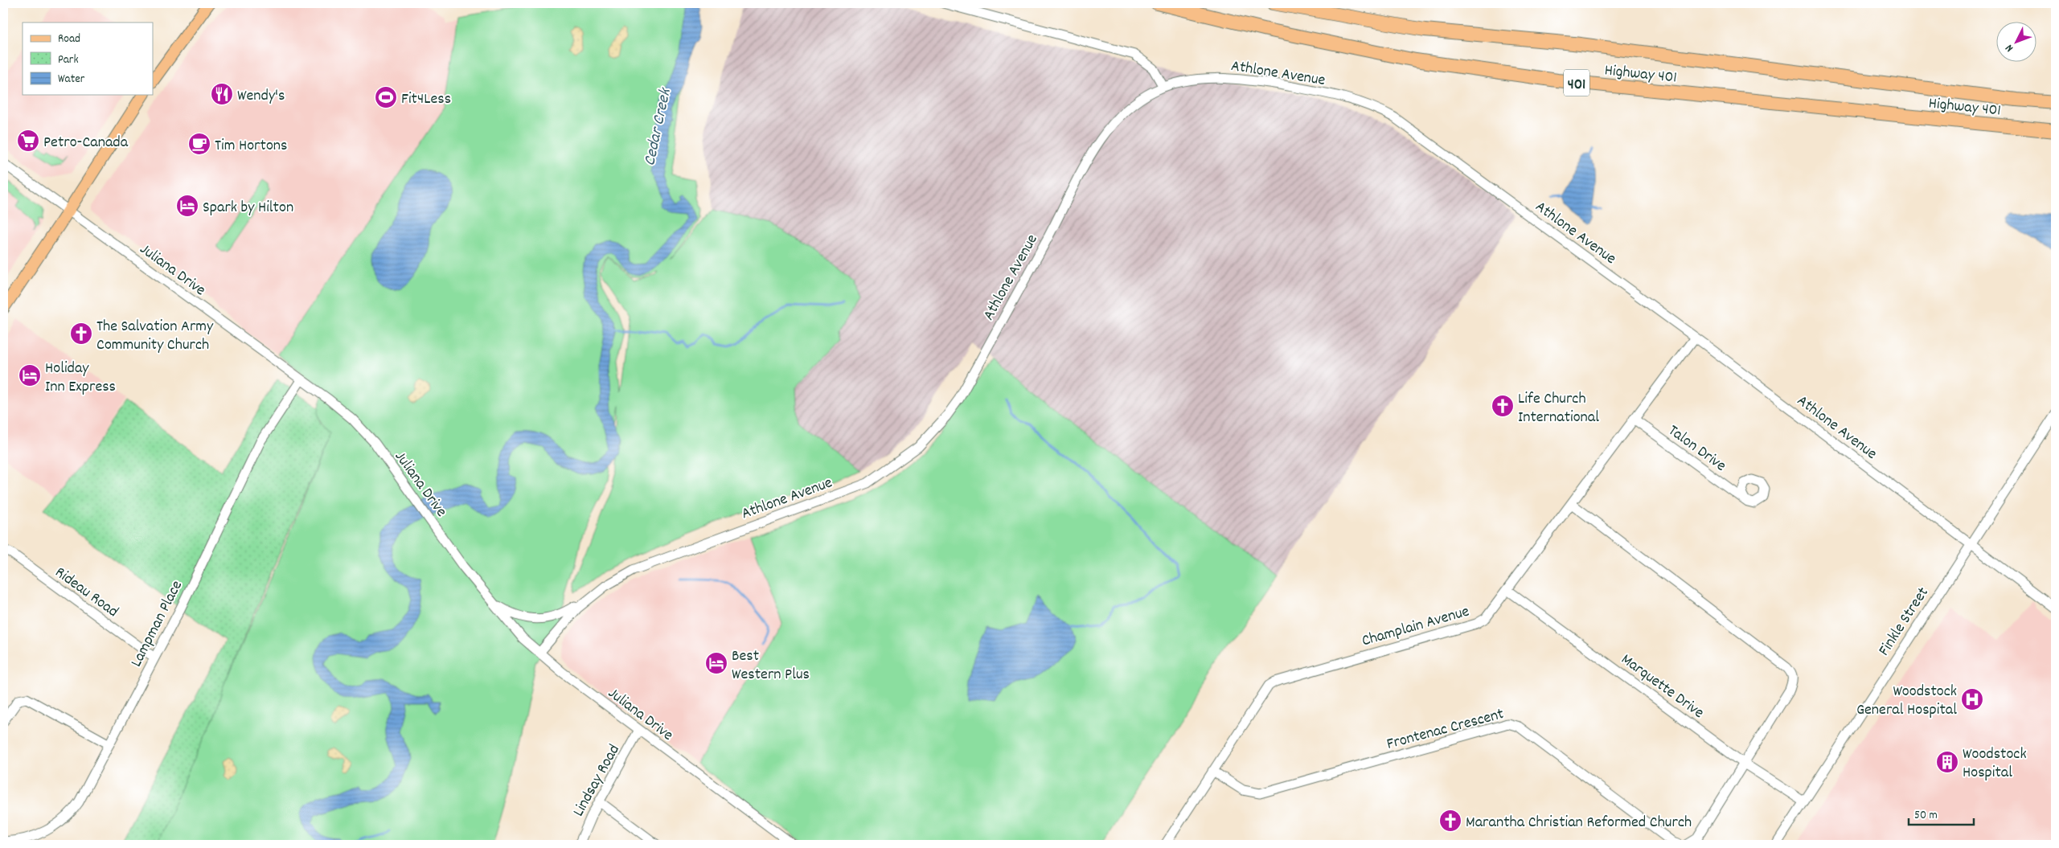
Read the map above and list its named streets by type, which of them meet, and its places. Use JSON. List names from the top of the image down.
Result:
{
  "streets": {
    "highway": ["Highway 401", "401"],
    "street": [
      "Athlone Avenue",
      "Juliana Drive",
      "Talon Drive",
      "Rideau Road",
      "Finkle Street",
      "Lampman Place",
      "Champlain Avenue",
      "Marquette Drive",
      "Frontenac Crescent",
      "Lindsay Road"
    ]
  },
  "crossings": [
    ["Athlone Avenue", "Juliana Drive"],
    ["Athlone Avenue", "Finkle Street"],
    ["Athlone Avenue", "Champlain Avenue"],
    ["Juliana Drive", "Lampman Place"],
    ["Juliana Drive", "Lindsay Road"],
    ["Talon Drive", "Champlain Avenue"],
    ["Rideau Road", "Lampman Place"],
    ["Finkle Street", "Marquette Drive"],
    ["Champlain Avenue", "Marquette Drive"],
    ["Champlain Avenue", "Frontenac Crescent"]
  ],
  "water": ["Cedar Creek"],
  "places": {
    "restaurant": ["Wendy's"],
    "sports": ["Fit4Less"],
    "supermarket": ["Petro-Canada"],
    "cafe": ["Tim Hortons"],
    "hotel": ["Spark by Hilton", "Holiday Inn Express", "Best Western Plus"],
    "church": ["The Salvation Army Community Church", "Life Church International", "Marantha Christian Reformed Church"],
    "hospital": ["Woodstock General Hospital"],
    "building": ["Woodstock Hospital"]
  },
  "legend": ["Road", "Park", "Water"],
  "scale_bar": "50 m",
  "north": "bottom left"
}
